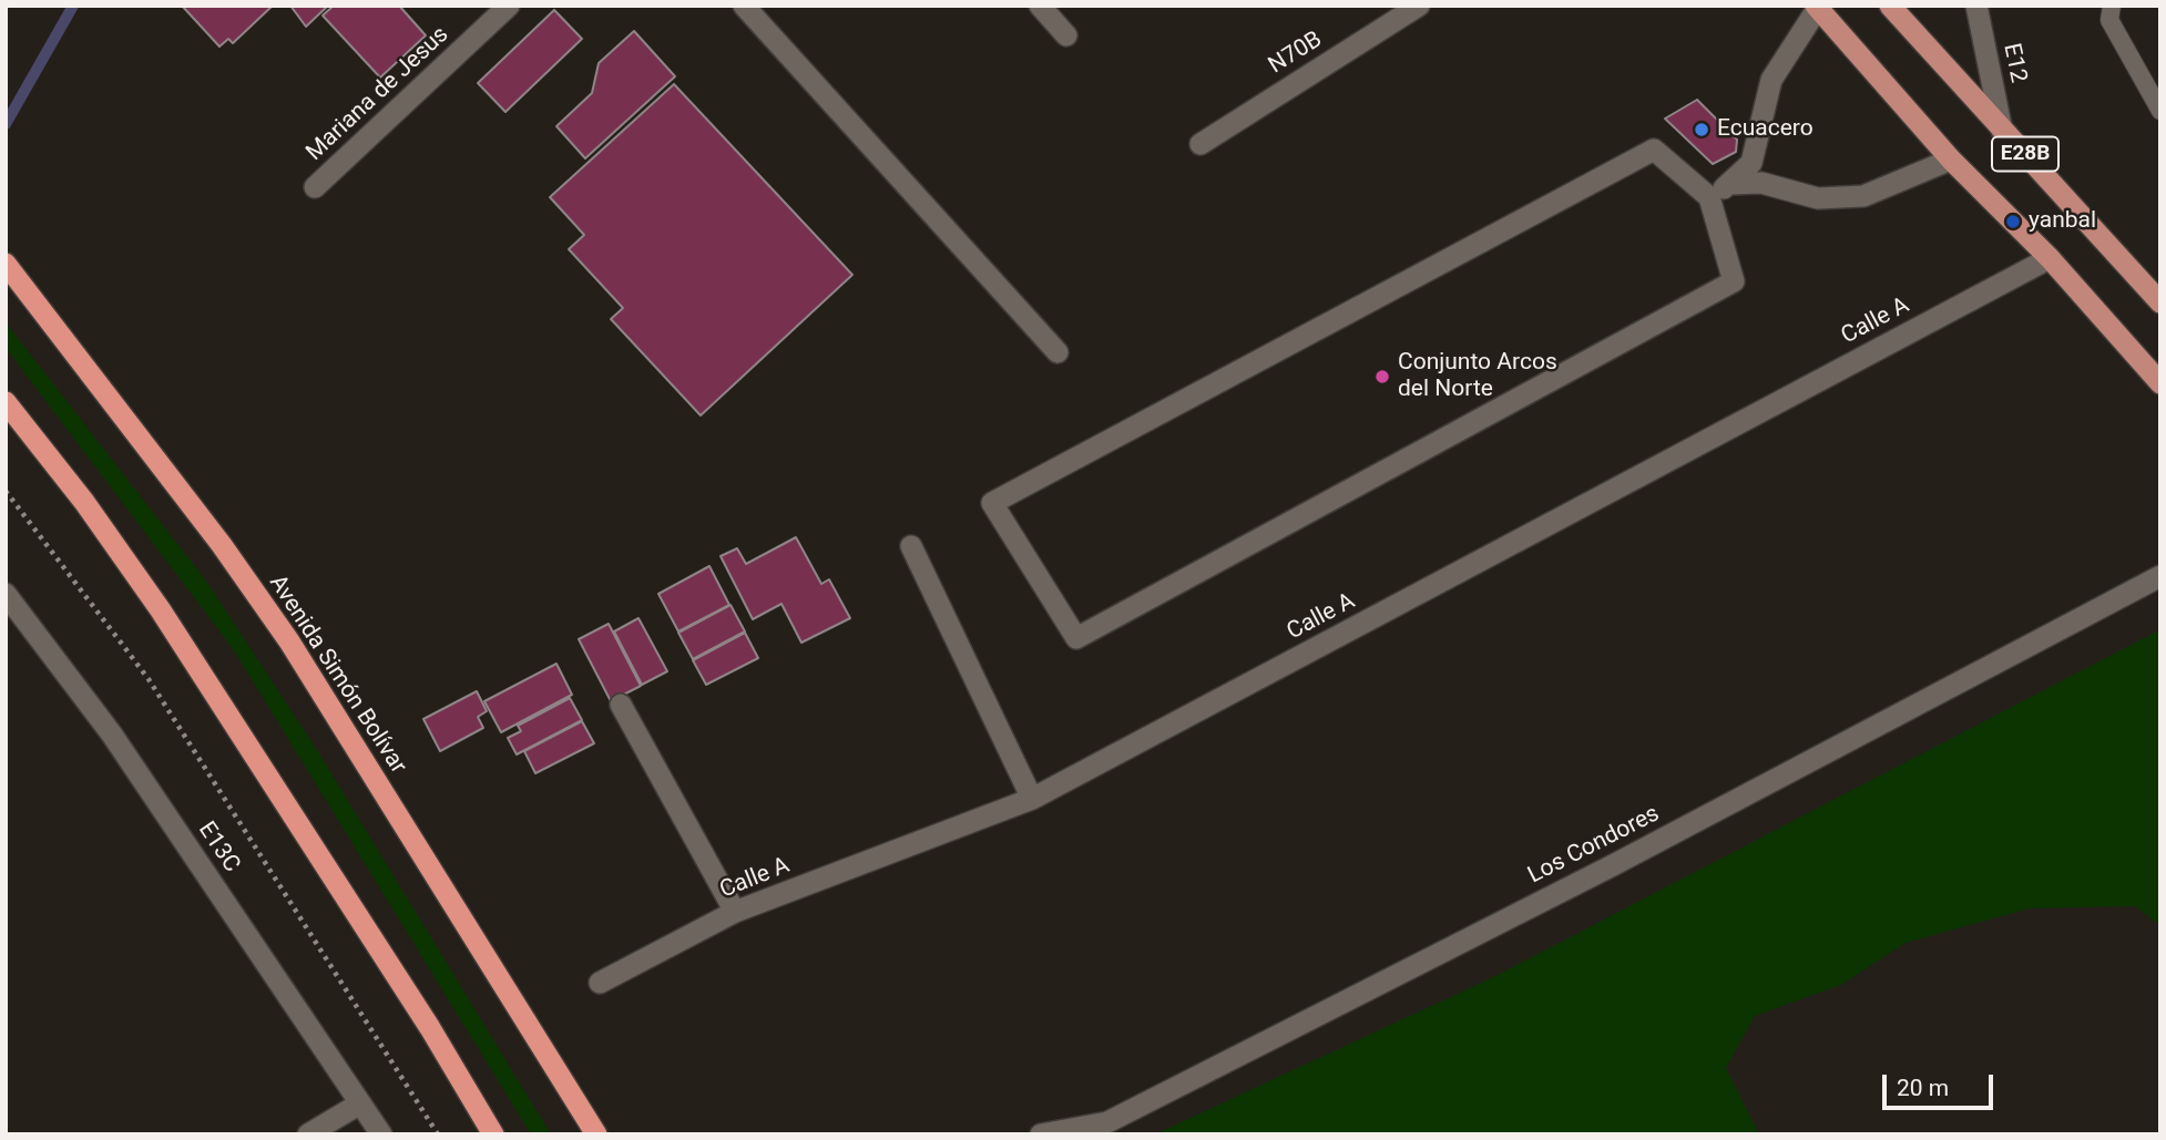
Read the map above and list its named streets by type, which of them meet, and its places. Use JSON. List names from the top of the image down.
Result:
{
  "streets": {
    "highway": ["Avenida Simón Bolívar"],
    "main road": ["E28B"],
    "street": [
      "N70B",
      "E12",
      "Mariana de Jesus",
      "Calle A",
      "Los Condores",
      "E13C"
    ]
  },
  "crossings": [
    ["E12", "E28B"],
    ["E28B", "Calle A"]
  ],
  "places": ["Ecuacero", "yanbal", "Conjunto Arcos del Norte"],
  "scale_bar": "20 m"
}
